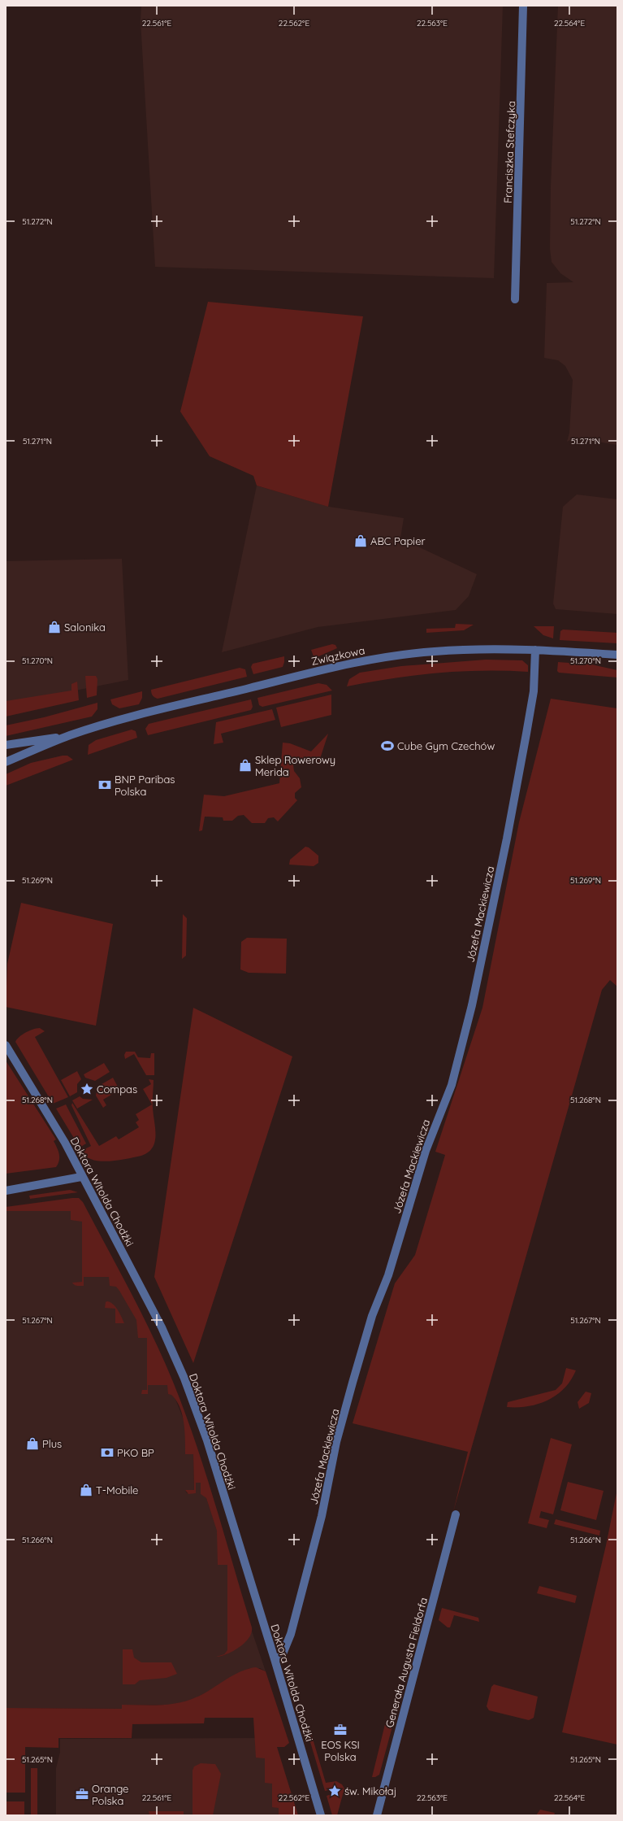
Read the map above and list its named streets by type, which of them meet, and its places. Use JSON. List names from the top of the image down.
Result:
{
  "streets": {
    "street": [
      "Franciszka Stefczyka",
      "Związkowa",
      "Józefa Mackiewicza",
      "Doktora Witolda Chodźki",
      "Generała Augusta Fieldorfa"
    ]
  },
  "crossings": [
    ["Związkowa", "Józefa Mackiewicza"],
    ["Józefa Mackiewicza", "Doktora Witolda Chodźki"]
  ],
  "places": {
    "shop": [
      "ABC Papier",
      "Salonika",
      "Sklep Rowerowy Merida",
      "Plus",
      "T-Mobile"
    ],
    "sports": ["Cube Gym Czechów"],
    "bank": ["BNP Paribas Polska", "PKO BP"],
    "place": ["Compas", "św. Mikołaj"],
    "office": ["EOS KSI Polska", "Orange Polska"]
  },
  "coordinates": [
    "22.561°E",
    "22.562°E",
    "22.563°E",
    "22.564°E",
    "51.272°N",
    "51.271°N",
    "51.270°N",
    "51.269°N",
    "51.268°N",
    "51.267°N",
    "51.266°N",
    "51.265°N"
  ]
}
